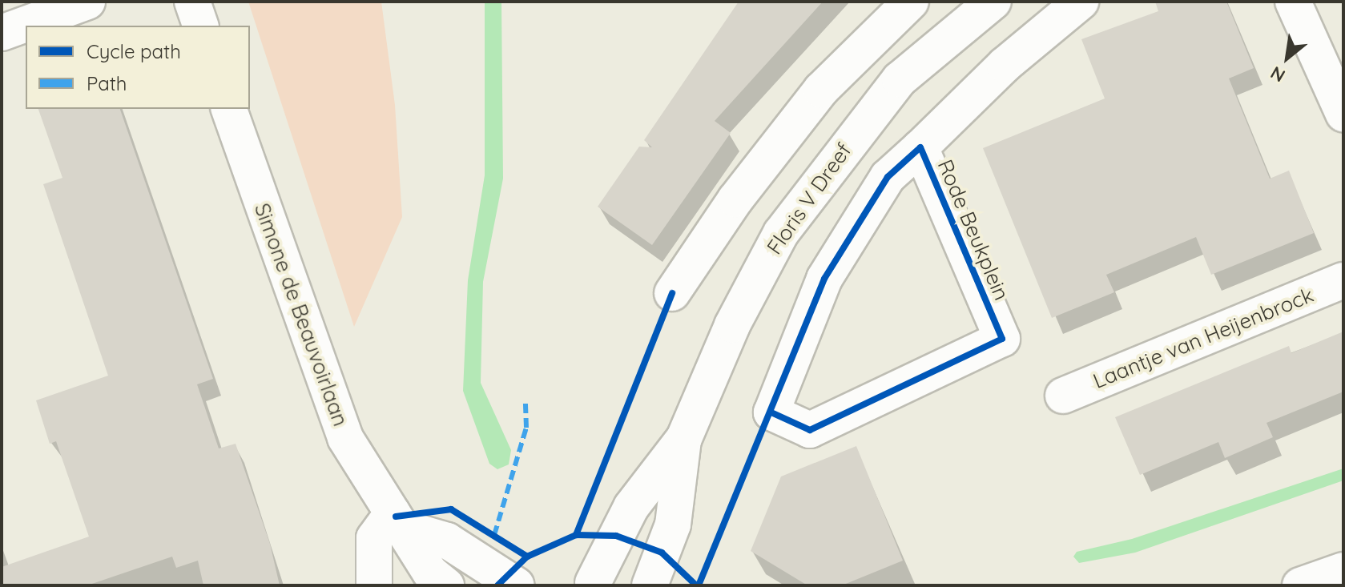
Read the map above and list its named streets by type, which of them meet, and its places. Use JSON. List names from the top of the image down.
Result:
{
  "streets": {
    "street": [
      "Floris V Dreef",
      "Rode Beukplein",
      "Simone de Beauvoirlaan",
      "Laantje van Heijenbrock"
    ]
  },
  "legend": ["Cycle path", "Path"],
  "north": "bottom left"
}
